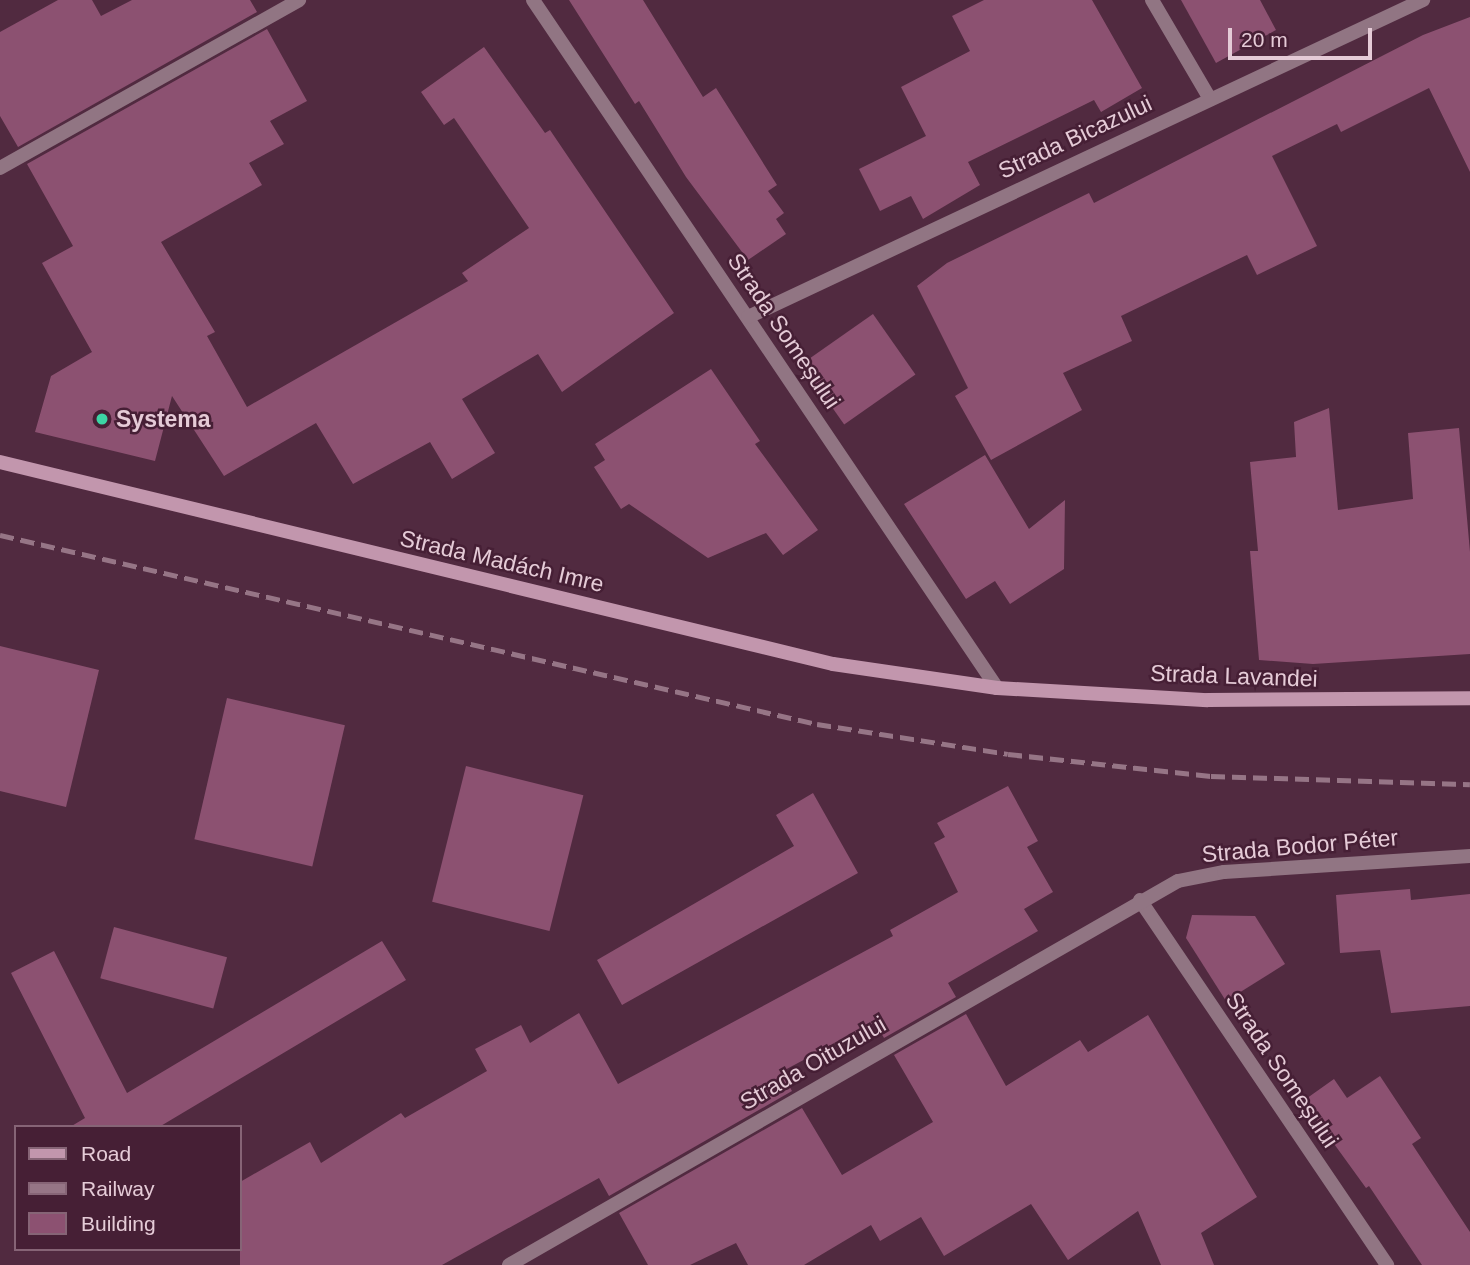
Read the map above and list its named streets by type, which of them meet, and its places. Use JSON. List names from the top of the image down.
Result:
{
  "streets": {
    "street": [
      "Strada Bicazului",
      "Strada Someșului",
      "Strada Madách Imre",
      "Strada Lavandei",
      "Strada Bodor Péter",
      "Strada Oituzului"
    ]
  },
  "crossings": [
    ["Strada Bicazului", "Strada Someșului"],
    ["Strada Someșului", "Strada Madách Imre"],
    ["Strada Someșului", "Strada Lavandei"],
    ["Strada Someșului", "Strada Bodor Péter"],
    ["Strada Someșului", "Strada Oituzului"],
    ["Strada Madách Imre", "Strada Lavandei"],
    ["Strada Bodor Péter", "Strada Oituzului"]
  ],
  "places": ["Systema"],
  "legend": ["Road", "Railway", "Building"],
  "scale_bar": "20 m"
}
